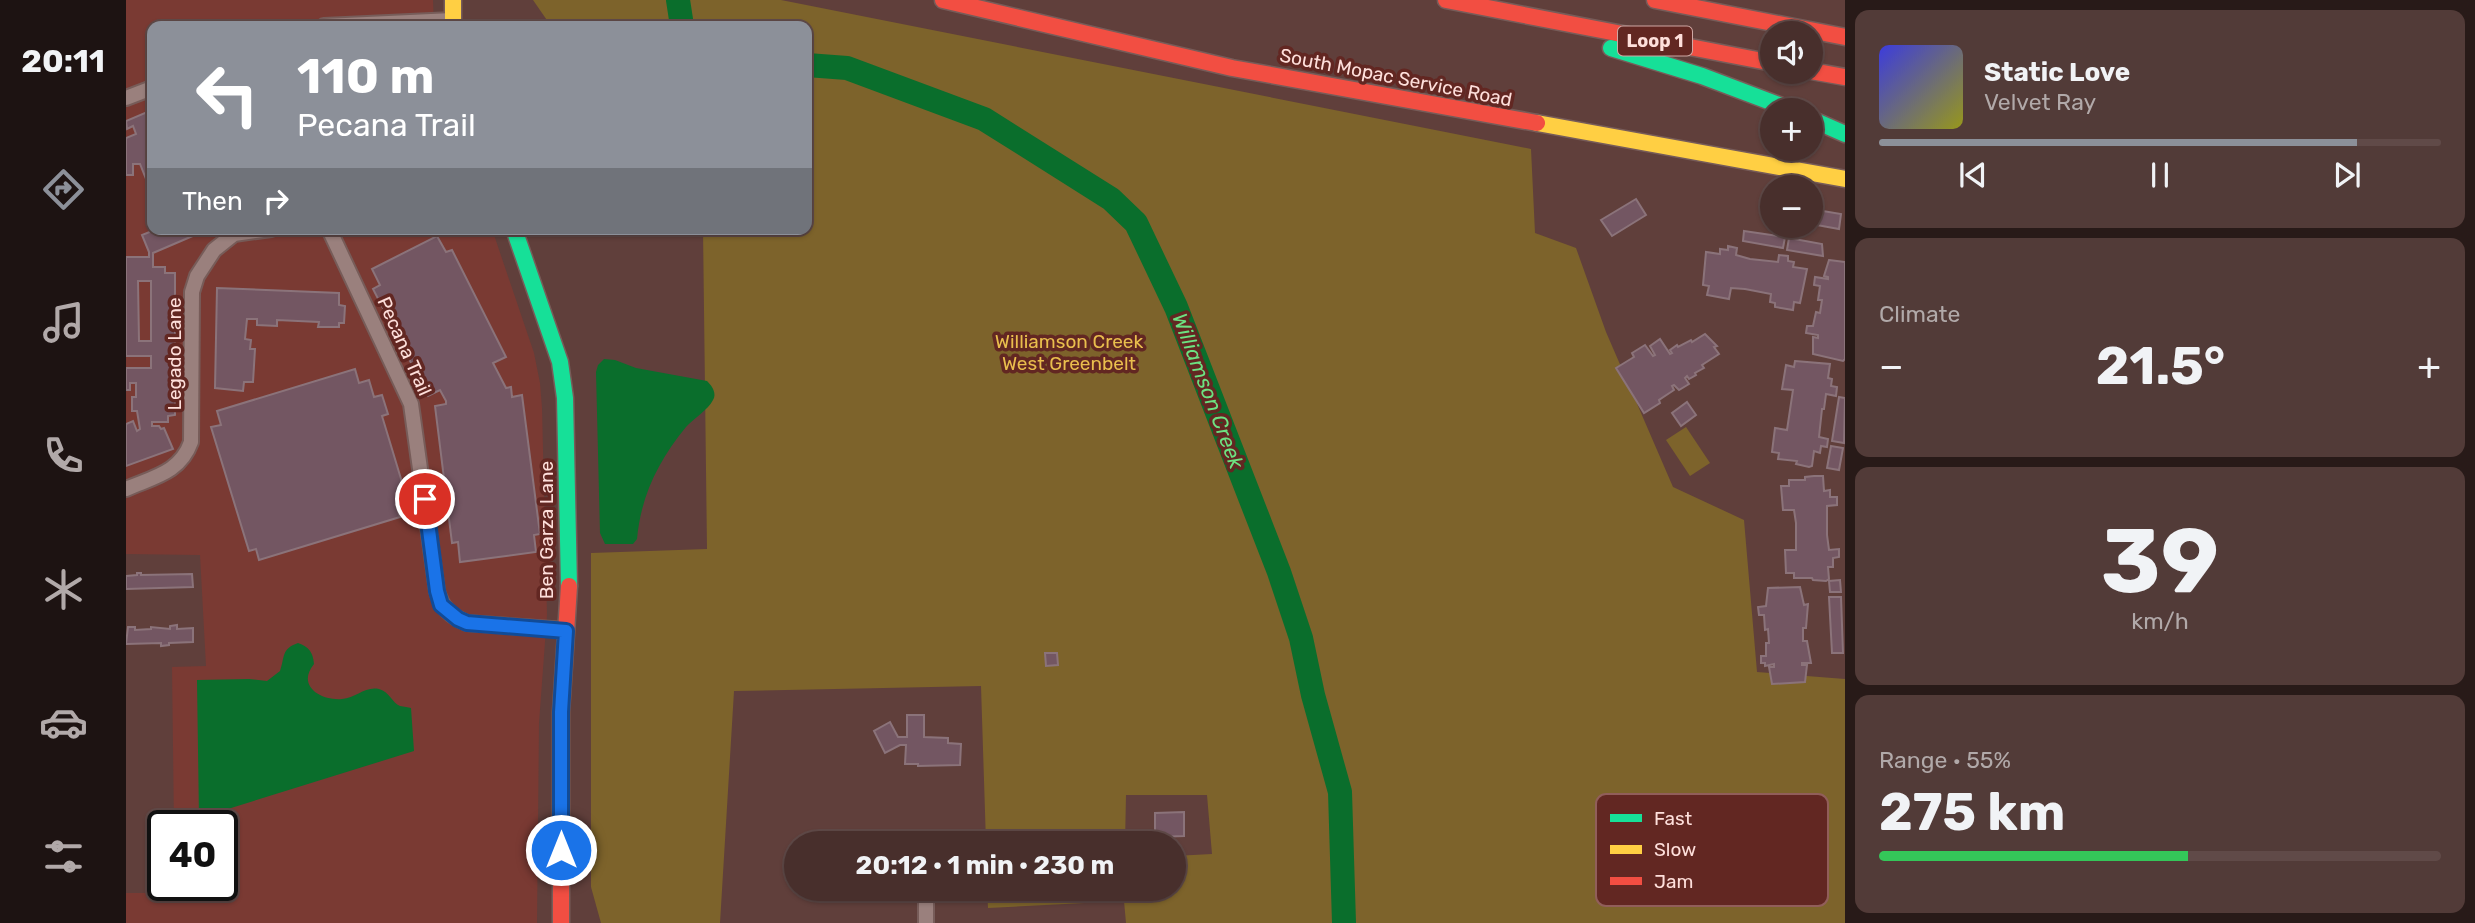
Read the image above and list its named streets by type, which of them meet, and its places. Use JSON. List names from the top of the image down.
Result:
{
  "streets": {
    "main road": ["Loop 1", "South Mopac Service Road", "Ben Garza Lane"],
    "street": ["Pecana Trail", "Legado Lane"]
  },
  "crossings": [
    ["Pecana Trail", "Ben Garza Lane"]
  ],
  "water": ["Williamson Creek"],
  "parks": ["Williamson Creek West Greenbelt"],
  "legend": ["Fast", "Slow", "Jam"],
  "page": {
    "tabs": "20:11",
    "map_buttons": ["+", "−"],
    "turn": ["110 m", "Pecana Trail"],
    "song": ["Static Love", "Velvet Ray"],
    "then": "Then",
    "tile": [
      "Climate",
      ["39", "km/h"],
      ["Range · 55%", "275 km"]
    ],
    "heat": ["−", "21.5°", "+"],
    "limit": "40",
    "trip": "20:12 · 1 min · 230 m"
  }
}
